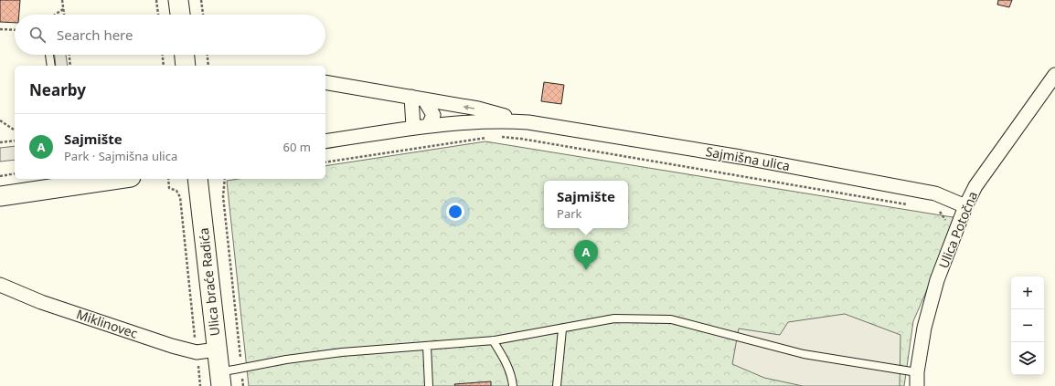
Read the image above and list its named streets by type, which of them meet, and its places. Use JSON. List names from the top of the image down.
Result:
{
  "streets": {
    "main road": ["Ulica braće Radića"],
    "street": ["Sajmišna ulica", "Ulica Potočna", "Miklinovec"]
  },
  "crossings": [
    ["Sajmišna ulica", "Ulica Potočna"],
    ["Ulica braće Radića", "Miklinovec"]
  ],
  "page": {
    "search": "Search here",
    "heading": "Nearby",
    "list": [
      {
        "mark": "A",
        "name": "Sajmište",
        "note": "Park · Sajmišna ulica",
        "value": "60 m"
      }
    ],
    "popup": ["Sajmište", "Park"],
    "pins": "A",
    "map_buttons": ["+", "−"]
  }
}
